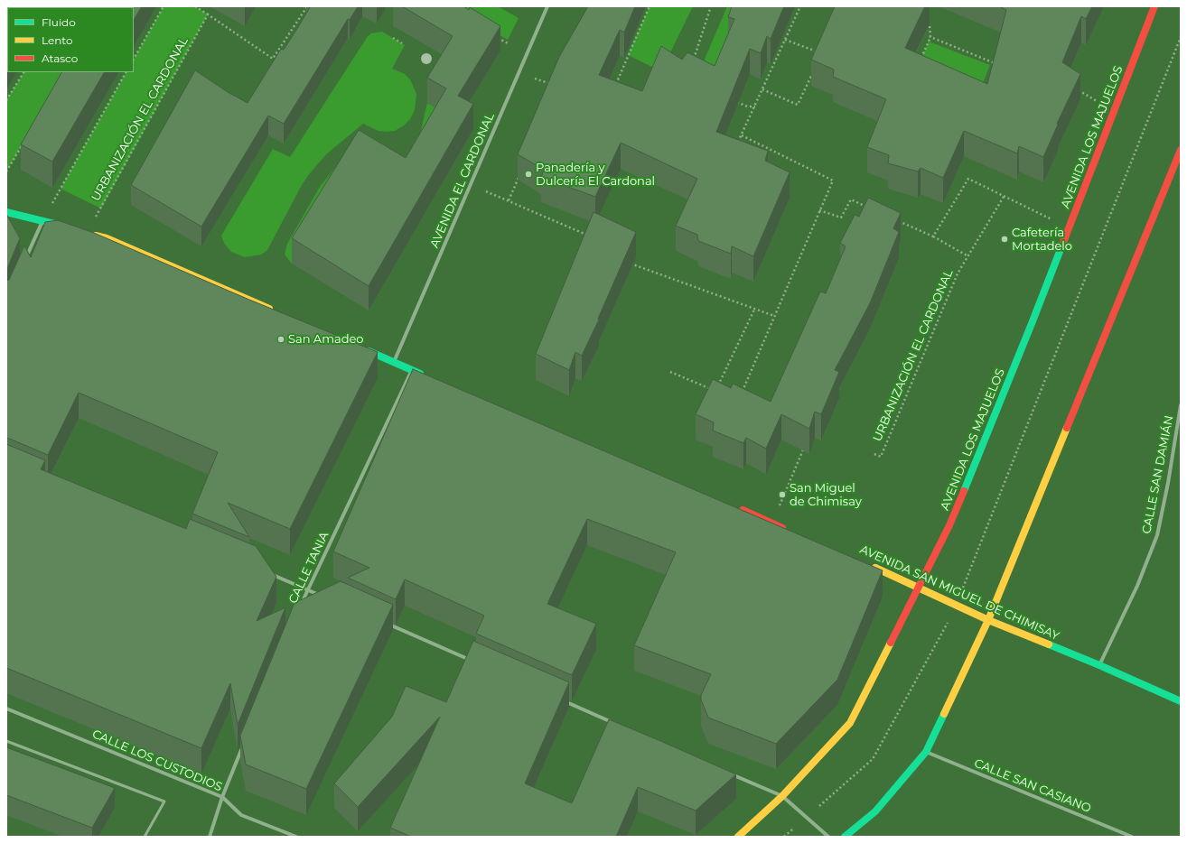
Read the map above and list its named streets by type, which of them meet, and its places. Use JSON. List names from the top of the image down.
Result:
{
  "streets": {
    "street": [
      "AVENIDA LOS MAJUELOS",
      "AVENIDA EL CARDONAL",
      "CALLE SAN DAMIÁN",
      "CALLE TANIA",
      "AVENIDA SAN MIGUEL DE CHIMISAY",
      "CALLE LOS CUSTODIOS",
      "CALLE SAN CASIANO"
    ],
    "path": ["URBANIZACIÓN EL CARDONAL"]
  },
  "crossings": [
    ["AVENIDA LOS MAJUELOS", "AVENIDA SAN MIGUEL DE CHIMISAY"],
    ["CALLE SAN DAMIÁN", "AVENIDA SAN MIGUEL DE CHIMISAY"]
  ],
  "places": [
    "Panadería y Dulcería El Cardonal",
    "Cafetería Mortadelo",
    "San Amadeo",
    "San Miguel de Chimisay"
  ],
  "legend": ["Fluido", "Lento", "Atasco"]
}
